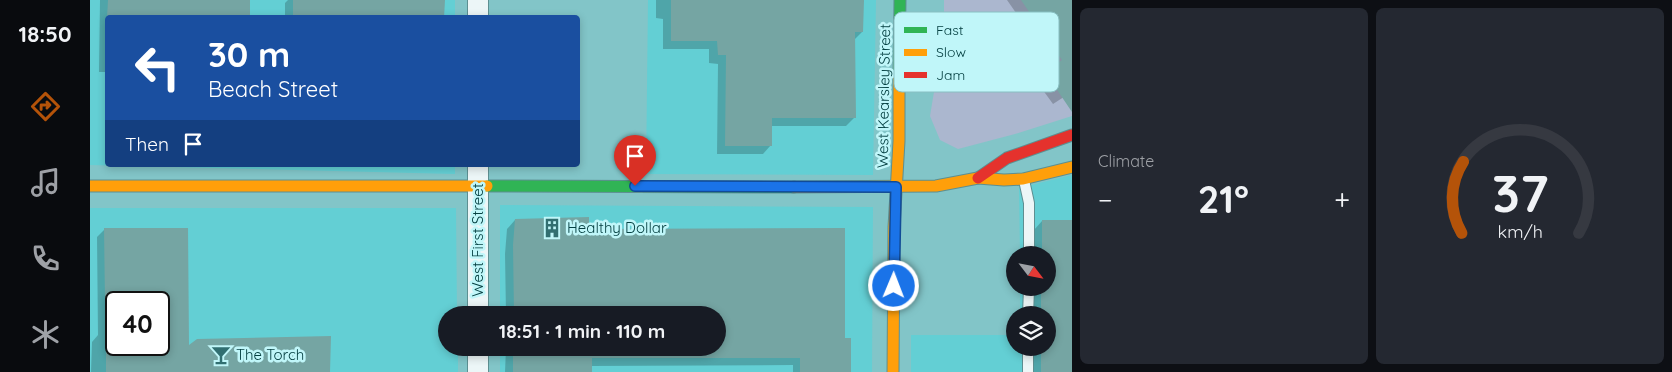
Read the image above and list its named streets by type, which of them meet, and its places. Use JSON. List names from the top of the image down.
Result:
{
  "streets": {
    "street": ["West Kearsley Street", "West First Street"]
  },
  "places": {
    "building": ["Healthy Dollar"],
    "bar": ["The Torch"]
  },
  "legend": ["Fast", "Slow", "Jam"],
  "north": "bottom right",
  "page": {
    "tabs": "18:50",
    "tile": "Climate",
    "turn": ["30 m", "Beach Street"],
    "then": "Then",
    "heat": ["−", "21°", "+"],
    "limit": "40",
    "trip": "18:51 · 1 min · 110 m",
    "gauge": ["37", "km/h"]
  }
}
